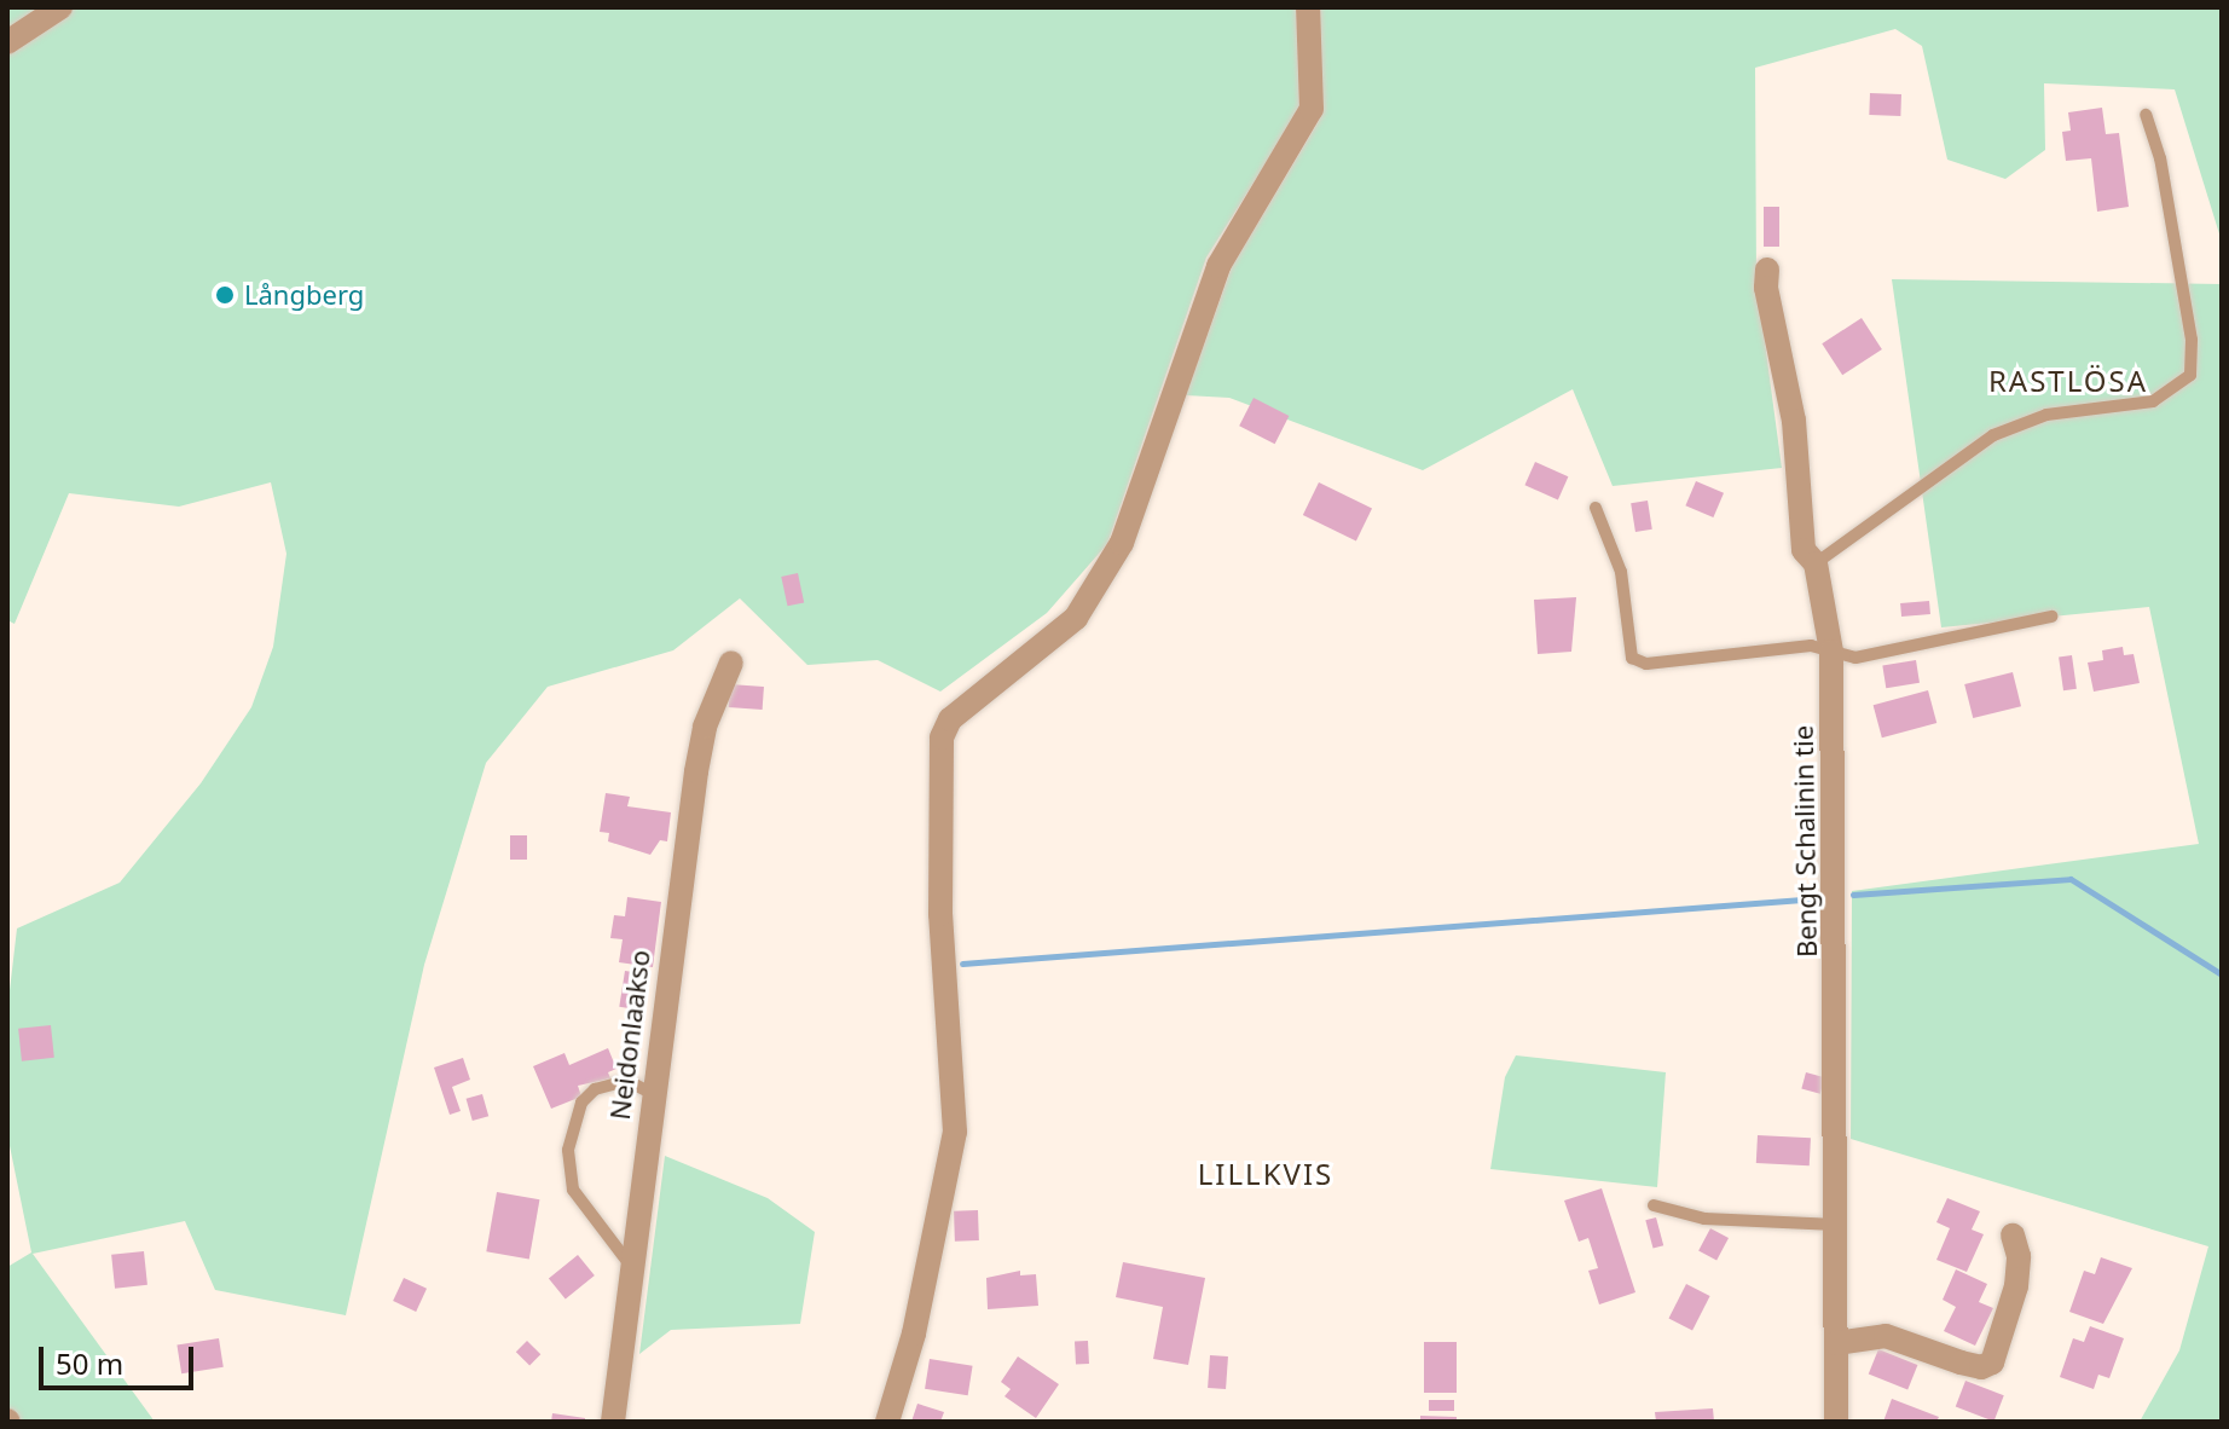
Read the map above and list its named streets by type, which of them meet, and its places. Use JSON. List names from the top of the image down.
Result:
{
  "streets": {
    "street": ["Bengt Schalinin tie", "Neidonlaakso"]
  },
  "districts": ["RASTLÖSA", "LILLKVIS"],
  "places": ["Långberg"],
  "scale_bar": "50 m"
}
